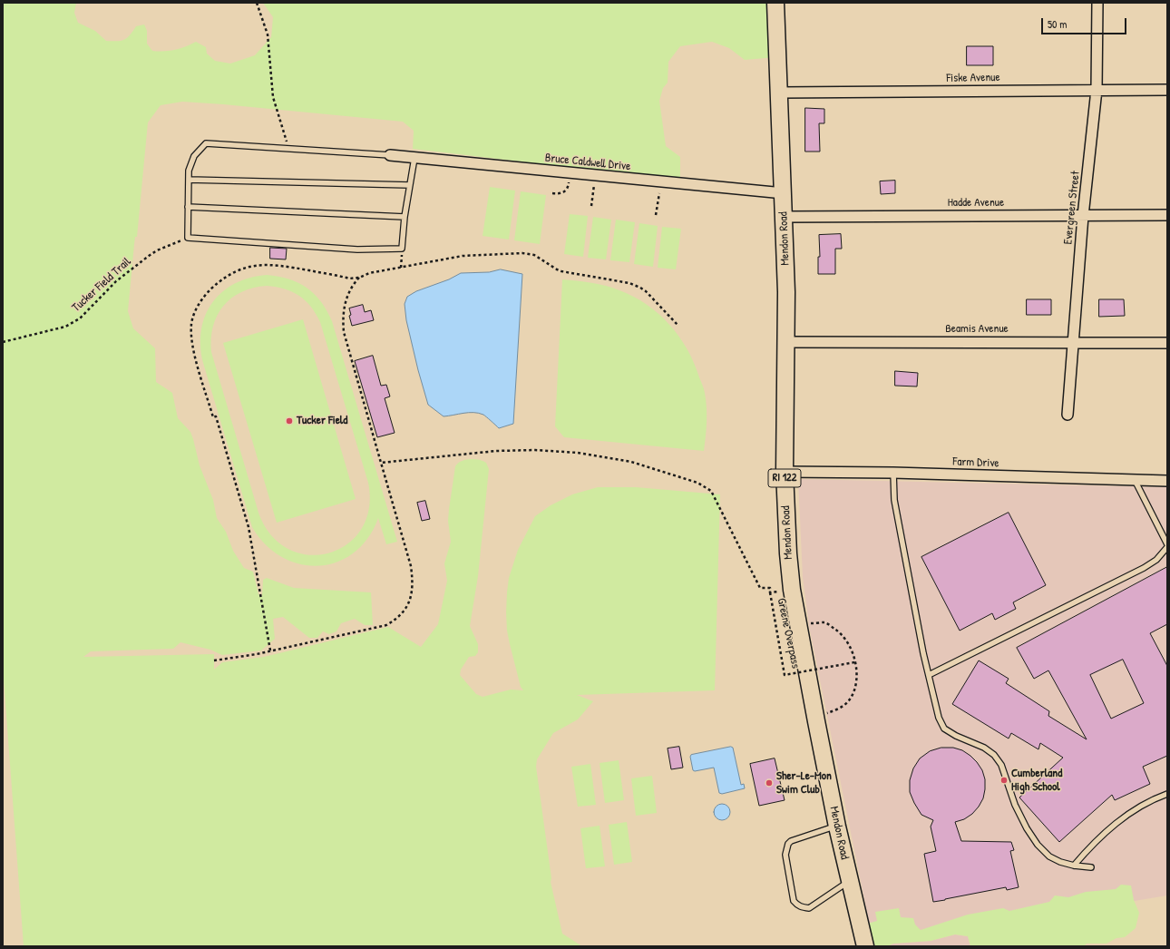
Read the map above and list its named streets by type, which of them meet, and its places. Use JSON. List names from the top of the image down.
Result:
{
  "streets": {
    "main road": ["Mendon Road", "RI 122"],
    "street": [
      "Fiske Avenue",
      "Bruce Caldwell Drive",
      "Hadde Avenue",
      "Evergreen Street",
      "Beamis Avenue",
      "Farm Drive"
    ],
    "path": ["Tucker Field Trail", "Greene Overpass"]
  },
  "crossings": [
    ["Fiske Avenue", "Evergreen Street"],
    ["Fiske Avenue", "Mendon Road"],
    ["Bruce Caldwell Drive", "Mendon Road"],
    ["Hadde Avenue", "Evergreen Street"],
    ["Hadde Avenue", "Mendon Road"],
    ["Evergreen Street", "Beamis Avenue"],
    ["Mendon Road", "Beamis Avenue"],
    ["Mendon Road", "Farm Drive"]
  ],
  "places": ["Tucker Field", "Cumberland High School", "Sher-Le-Mon Swim Club"],
  "scale_bar": "50 m"
}
